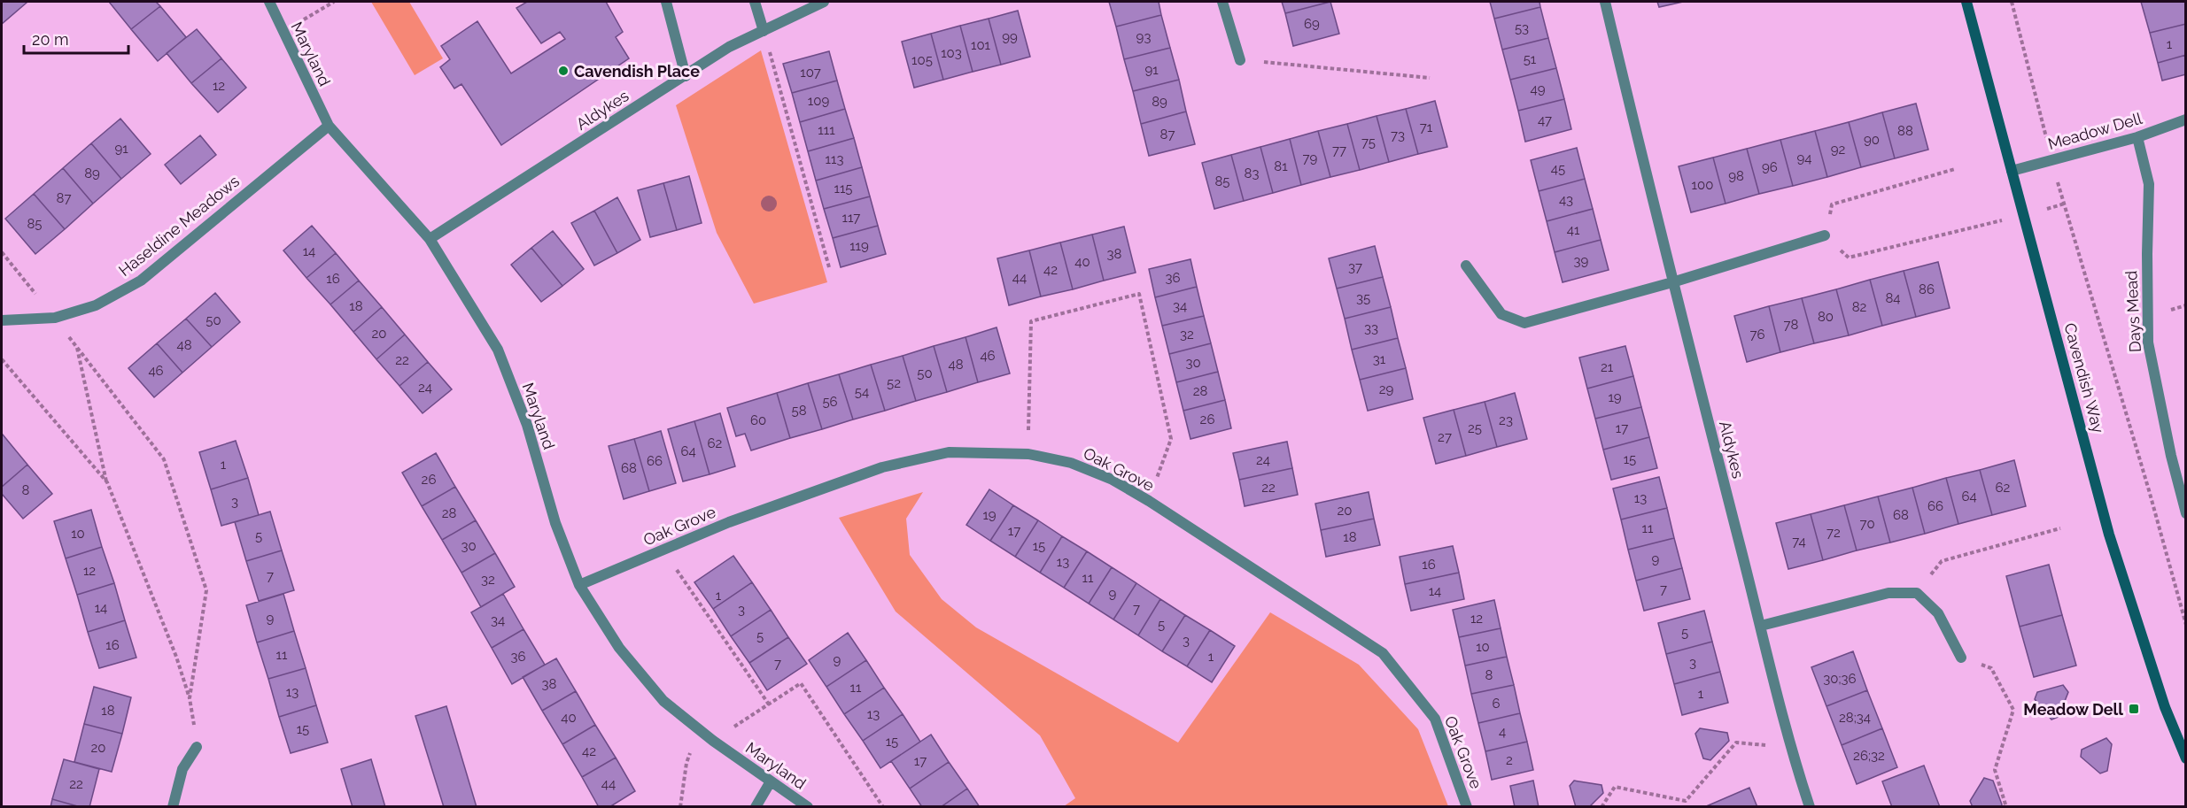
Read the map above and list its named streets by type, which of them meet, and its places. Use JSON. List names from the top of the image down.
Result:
{
  "streets": {
    "main road": ["Cavendish Way"],
    "street": [
      "Maryland",
      "Aldykes",
      "Meadow Dell",
      "Haseldine Meadows",
      "Days Mead",
      "Oak Grove"
    ]
  },
  "crossings": [
    ["Maryland", "Aldykes"],
    ["Maryland", "Haseldine Meadows"],
    ["Maryland", "Oak Grove"],
    ["Meadow Dell", "Days Mead"],
    ["Meadow Dell", "Cavendish Way"]
  ],
  "places": {
    "other": ["Cavendish Place"],
    "transit": ["Meadow Dell"]
  },
  "house_numbers": [
    "69",
    "53",
    "99",
    "93",
    "1",
    "101",
    "103",
    "51",
    "105",
    "91",
    "107",
    "12",
    "49",
    "109",
    "89",
    "47",
    "71",
    "111",
    "88",
    "87",
    "73",
    "90",
    "75",
    "91",
    "92",
    "77",
    "79",
    "94",
    "113",
    "81",
    "96",
    "45",
    "89",
    "83",
    "98",
    "85",
    "100",
    "115",
    "87",
    "43",
    "117",
    "85",
    "41",
    "119",
    "14",
    "38",
    "39",
    "40",
    "37",
    "42",
    "44",
    "36",
    "16",
    "86",
    "35",
    "84",
    "18",
    "34",
    "82",
    "80",
    "50",
    "78",
    "33",
    "20",
    "32",
    "76",
    "48",
    "46",
    "31",
    "22",
    "30",
    "48",
    "21",
    "46",
    "50",
    "52",
    "24",
    "29",
    "28",
    "54",
    "19",
    "56",
    "58",
    "26",
    "60",
    "23",
    "25",
    "17",
    "27",
    "62",
    "64",
    "15",
    "24",
    "66",
    "1",
    "68",
    "26",
    "22",
    "62",
    "8",
    "64",
    "13",
    "3",
    "66",
    "20",
    "28",
    "19",
    "68",
    "70",
    "11",
    "17",
    "72",
    "10",
    "5",
    "18",
    "74",
    "30",
    "15",
    "9",
    "13",
    "16",
    "12",
    "7",
    "11",
    "32",
    "7",
    "14",
    "9",
    "1",
    "14",
    "7",
    "3",
    "9",
    "12",
    "34",
    "5",
    "5",
    "5",
    "3",
    "16",
    "10",
    "11",
    "36",
    "1",
    "9",
    "3",
    "7",
    "8",
    "30;36",
    "38",
    "11",
    "13",
    "1",
    "6",
    "18",
    "13",
    "40",
    "28;34",
    "15",
    "4",
    "15",
    "20",
    "42",
    "26;32",
    "2",
    "17",
    "22",
    "44"
  ],
  "scale_bar": "20 m"
}
